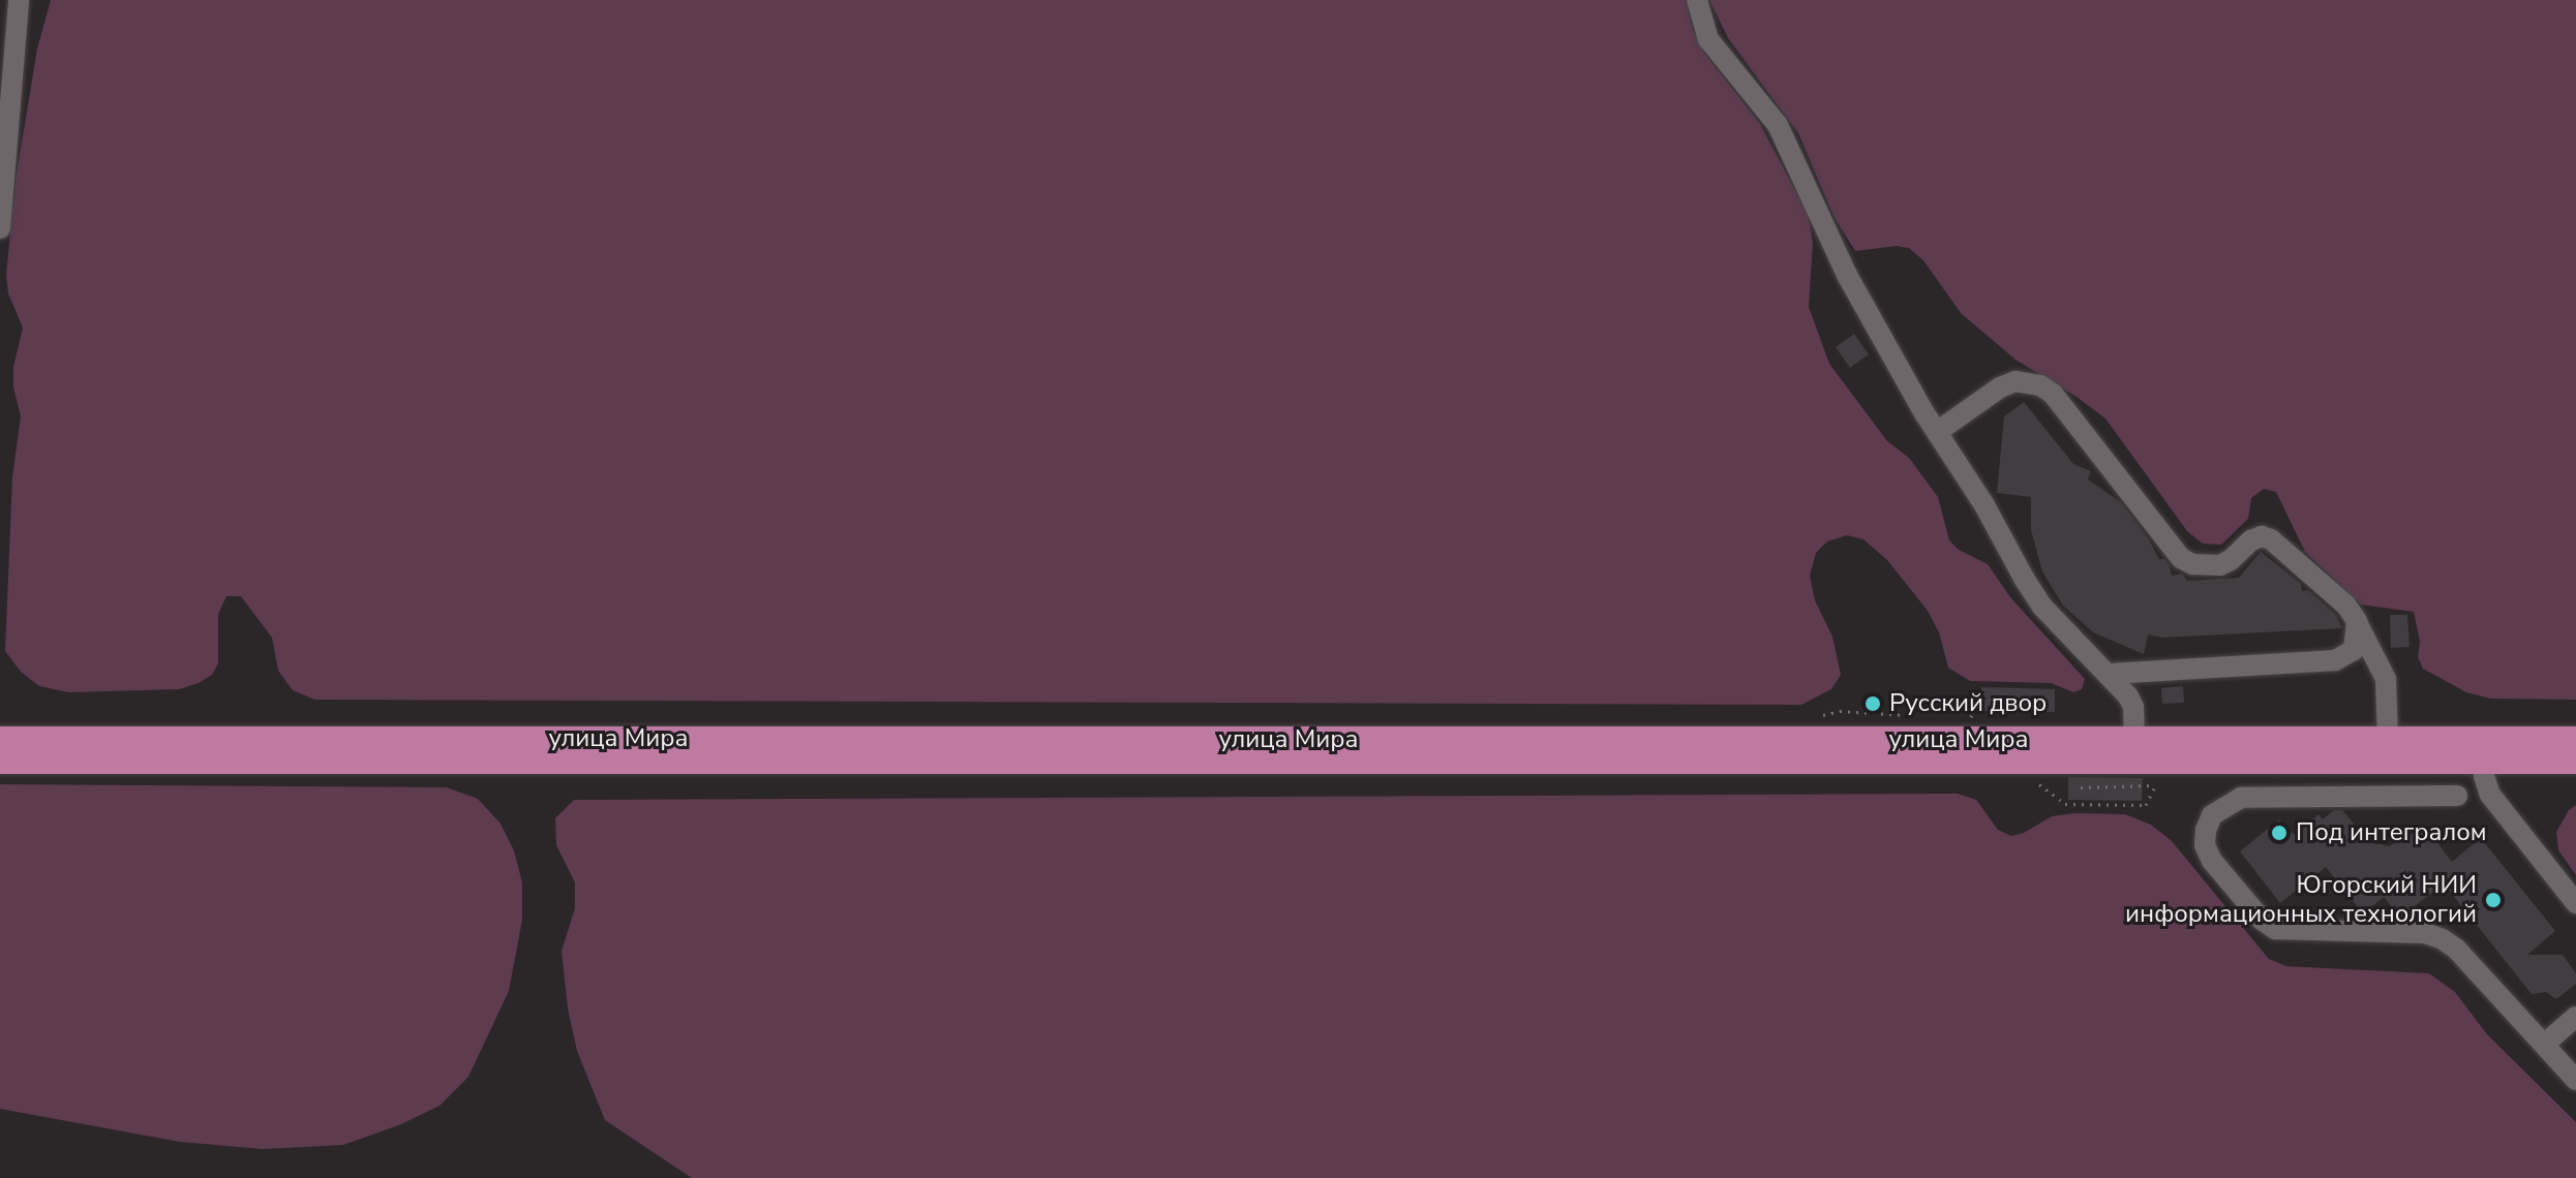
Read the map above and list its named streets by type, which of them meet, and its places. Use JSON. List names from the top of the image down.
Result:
{
  "streets": {
    "main road": ["улица Мира"]
  },
  "places": ["Русский двор", "Под интегралом", "Югорский НИИ информационных технологий"]
}
